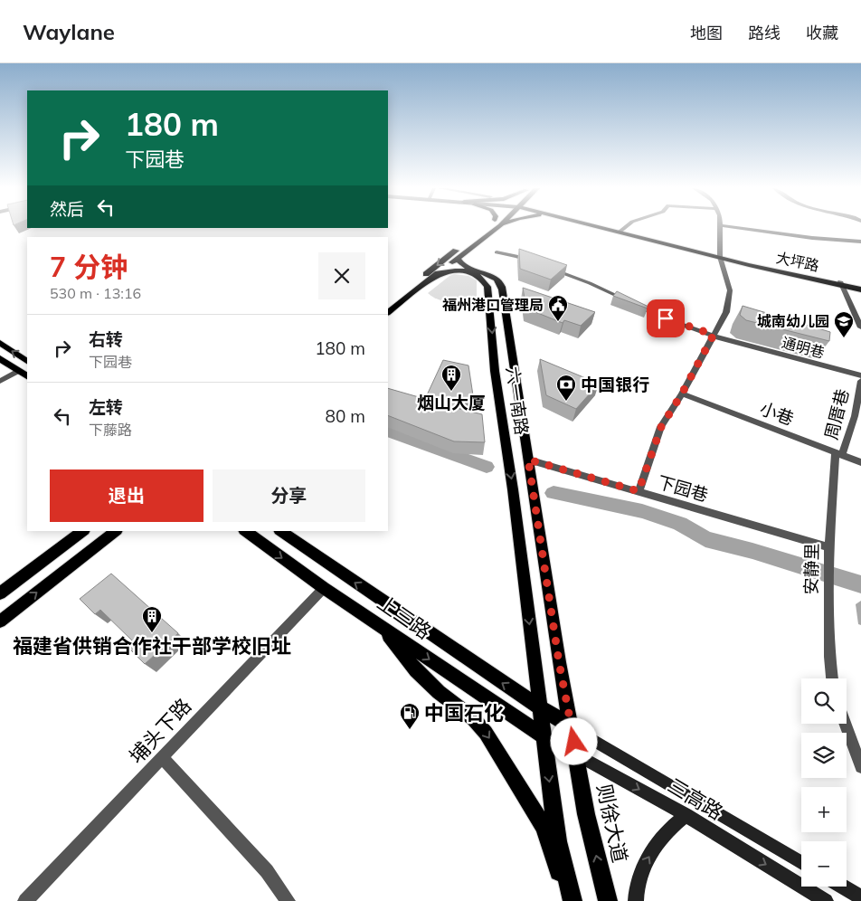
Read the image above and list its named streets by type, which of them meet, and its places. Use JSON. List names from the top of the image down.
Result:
{
  "streets": {
    "main road": [
      "大坪路",
      "六一南路",
      "上三路",
      "三高路",
      "则徐大道"
    ],
    "street": [
      "通明巷",
      "小巷",
      "周厝巷",
      "下园巷",
      "安静里",
      "埔头下路"
    ]
  },
  "crossings": [
    ["六一南路", "下园巷"],
    ["六一南路", "上三路"],
    ["六一南路", "三高路"],
    ["六一南路", "则徐大道"],
    ["小巷", "周厝巷"],
    ["小巷", "安静里"],
    ["周厝巷", "安静里"],
    ["下园巷", "安静里"],
    ["上三路", "埔头下路"],
    ["上三路", "三高路"],
    ["上三路", "则徐大道"],
    ["三高路", "则徐大道"]
  ],
  "places": {
    "public building": ["福州港口管理局"],
    "school or university": ["城南幼儿园"],
    "building": ["烟山大厦", "福建省供销合作社干部学校旧址"],
    "bank": ["中国银行"],
    "fuel station": ["中国石化"]
  },
  "page": {
    "header": "Waylane",
    "nav": ["地图", "路线", "收藏"],
    "turn": ["180 m", "下园巷"],
    "then": "然后",
    "heading": ["7 分钟", "530 m · 13:16"],
    "list": [
      {
        "name": "右转",
        "note": "下园巷",
        "value": "180 m"
      },
      {
        "name": "左转",
        "note": "下藤路",
        "value": "80 m"
      }
    ],
    "buttons": ["退出", "分享"],
    "map_buttons": ["+", "−"]
  }
}
